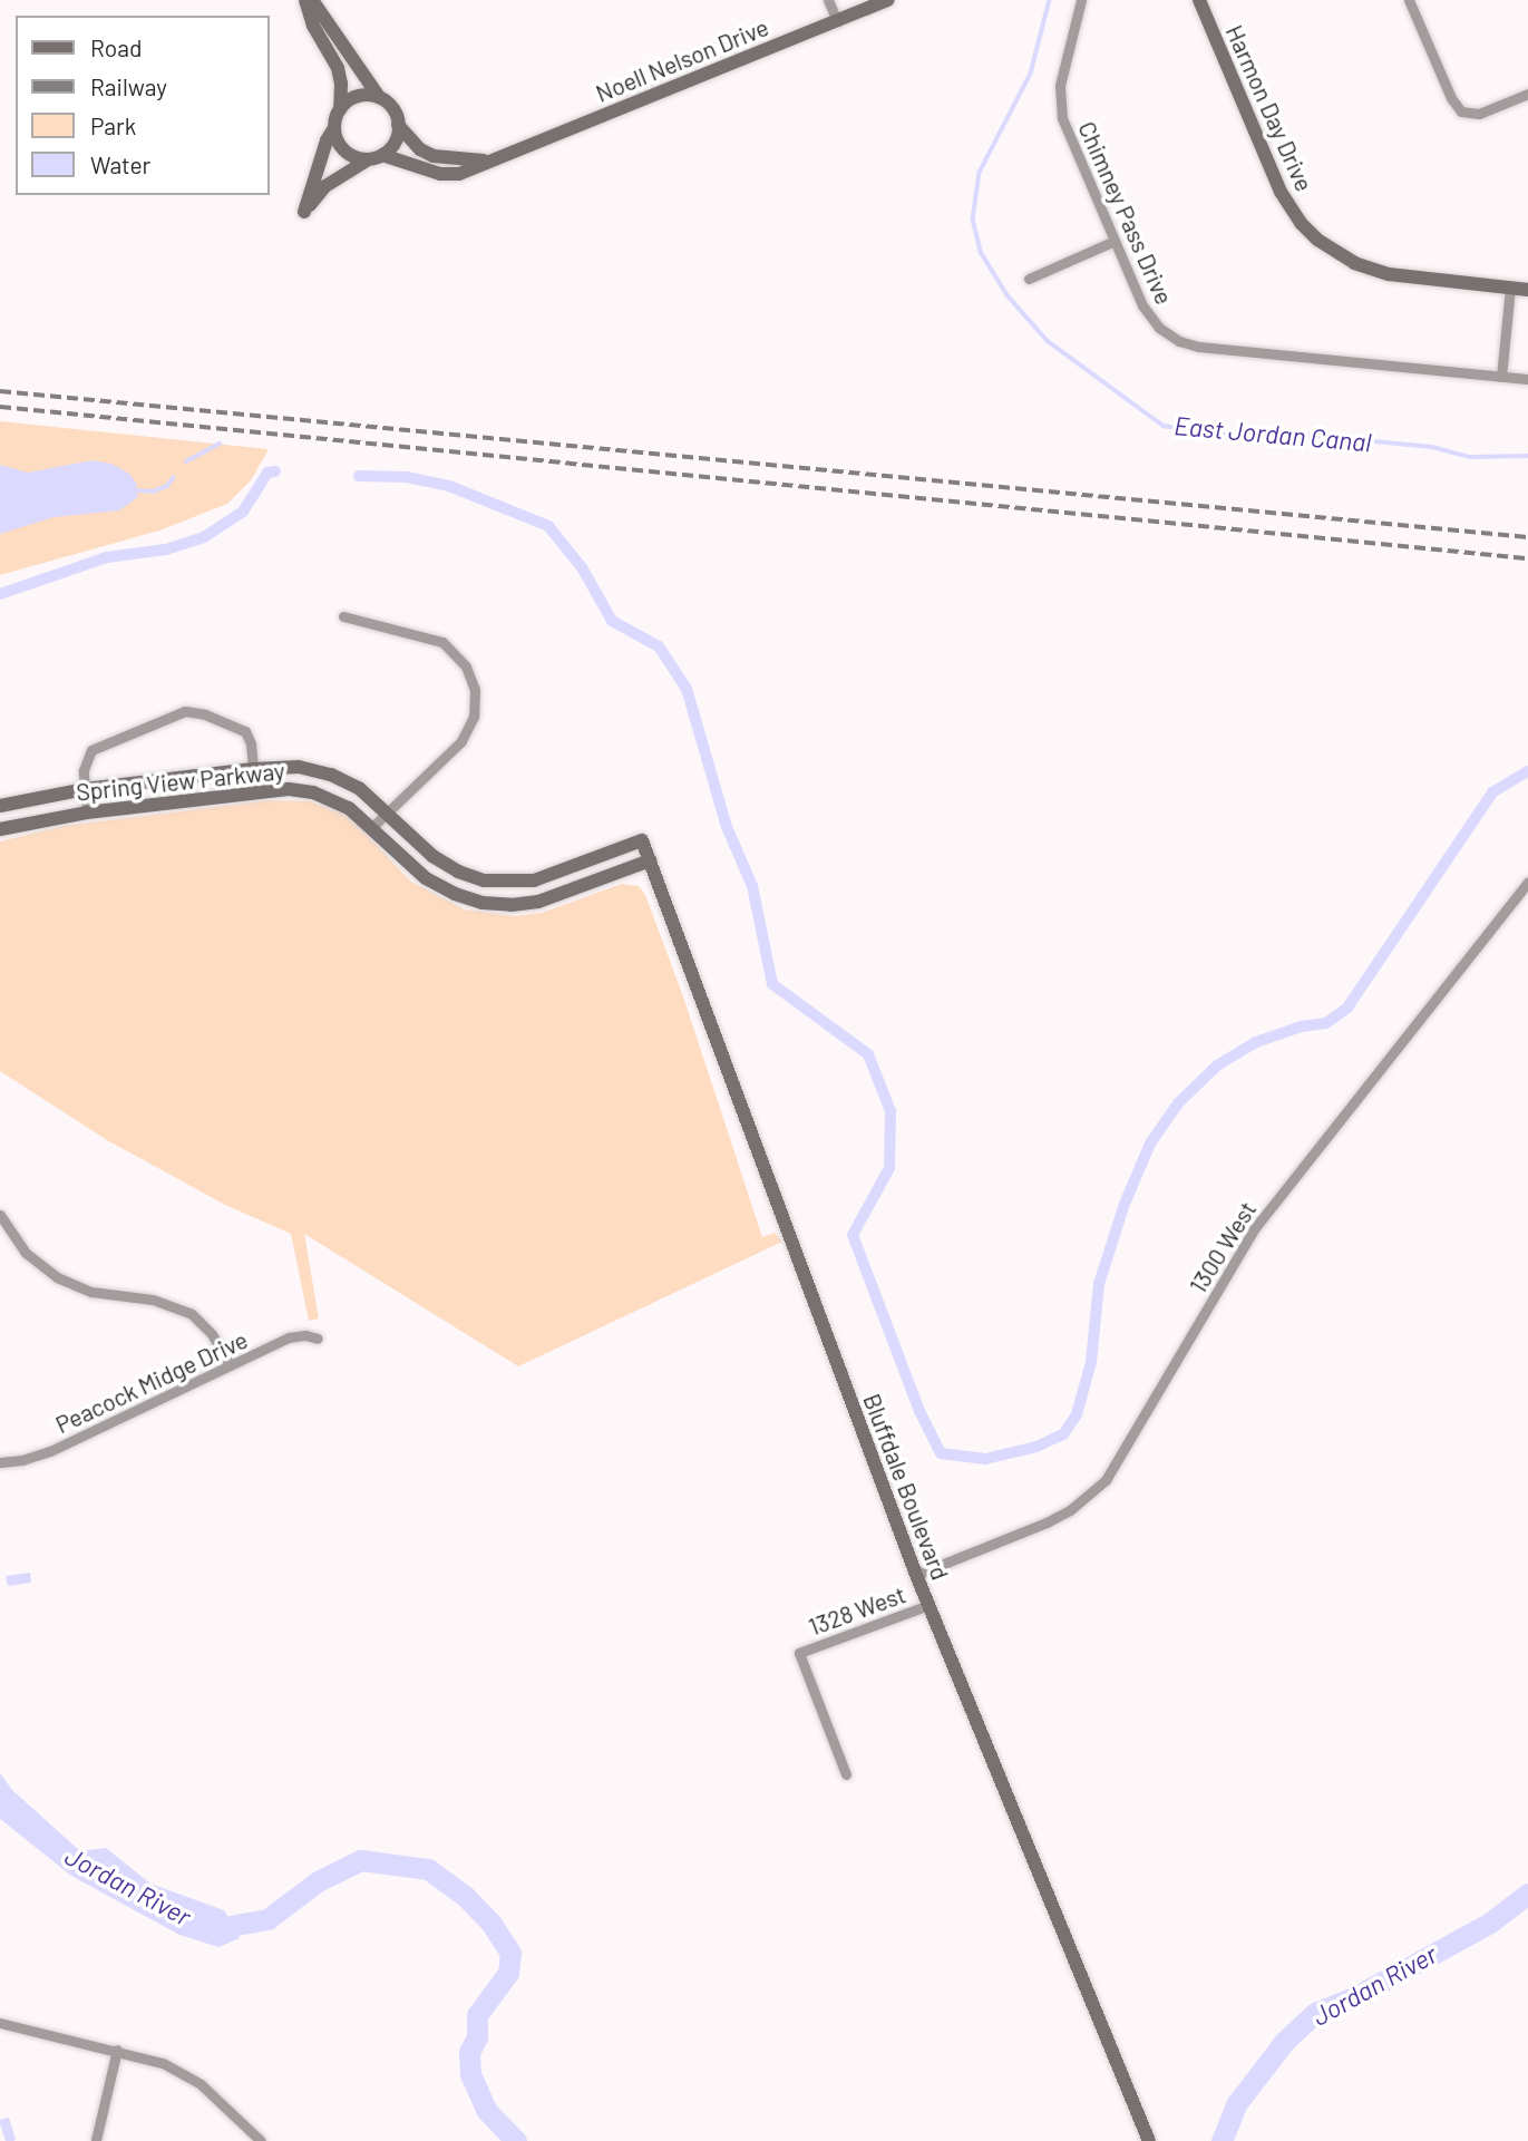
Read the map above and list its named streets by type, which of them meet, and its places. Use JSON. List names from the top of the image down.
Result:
{
  "streets": {
    "street": [
      "Noell Nelson Drive",
      "Harmon Day Drive",
      "Chimney Pass Drive",
      "Spring View Parkway",
      "1300 West",
      "Peacock Midge Drive",
      "Bluffdale Boulevard",
      "1328 West"
    ]
  },
  "crossings": [
    ["Spring View Parkway", "Bluffdale Boulevard"],
    ["1300 West", "Bluffdale Boulevard"],
    ["Bluffdale Boulevard", "1328 West"]
  ],
  "water": ["East Jordan Canal", "Jordan River"],
  "legend": [
    "Road",
    "Railway",
    "Park",
    "Water"
  ]
}
